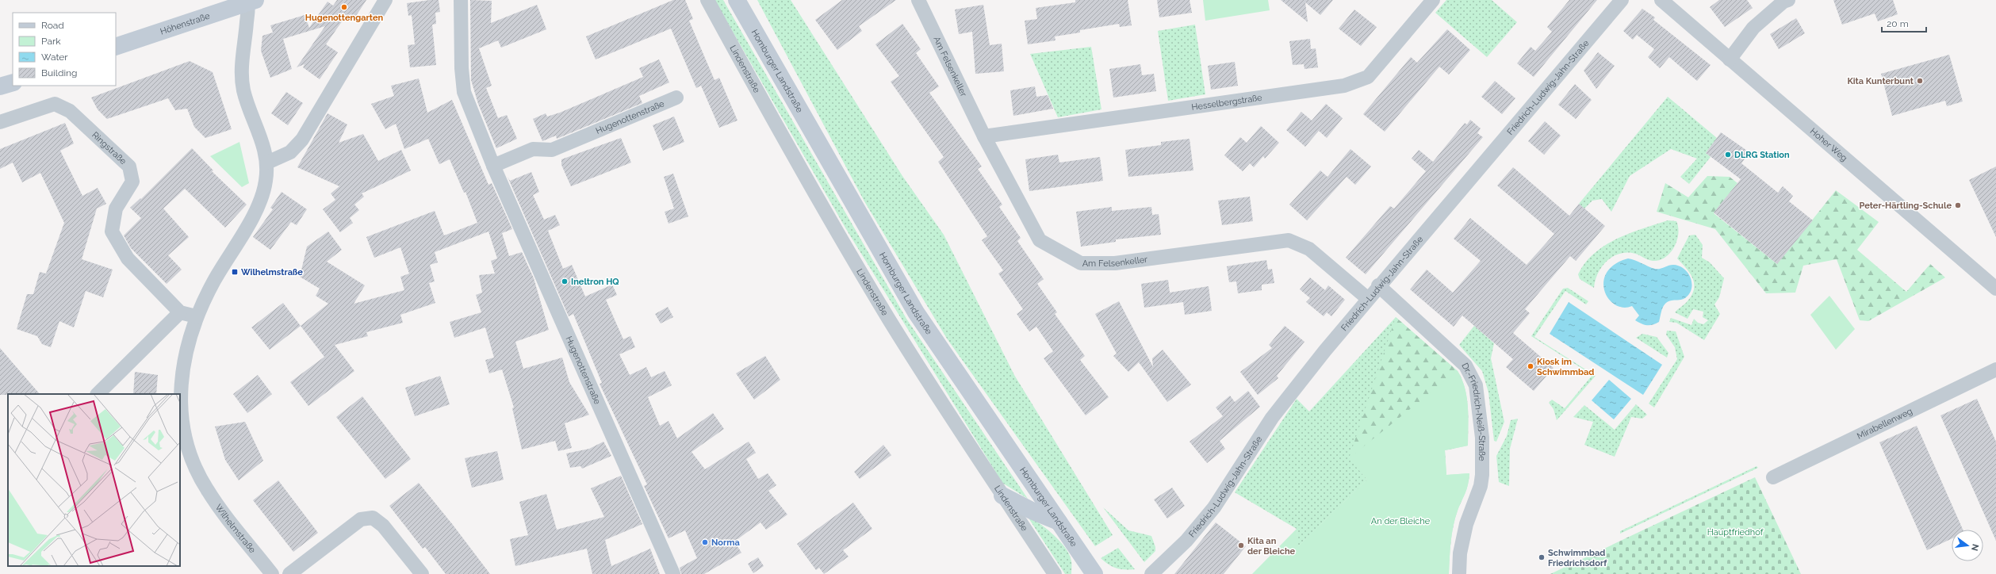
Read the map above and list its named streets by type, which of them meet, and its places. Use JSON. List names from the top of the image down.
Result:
{
  "streets": {
    "street": [
      "Höhenstraße",
      "Am Felsenkeller",
      "Lindenstraße",
      "Homburger Landstraße",
      "Friedrich-Ludwig-Jahn-Straße",
      "Hesselbergstraße",
      "Hugenottenstraße",
      "Hoher Weg",
      "Ringstraße",
      "Dr.-Friedrich-Neiß-Straße",
      "Mirabellenweg",
      "Wilhelmstraße"
    ]
  },
  "crossings": [
    ["Höhenstraße", "Wilhelmstraße"],
    ["Am Felsenkeller", "Friedrich-Ludwig-Jahn-Straße"],
    ["Am Felsenkeller", "Hesselbergstraße"],
    ["Friedrich-Ludwig-Jahn-Straße", "Dr.-Friedrich-Neiß-Straße"]
  ],
  "parks": ["An der Bleiche", "Hauptfriedhof"],
  "places": {
    "other": [
      "Hugenottengarten",
      "Kita Kunterbunt",
      "DLRG Station",
      "Peter-Härtling-Schule",
      "Ineltron HQ",
      "Kiosk im Schwimmbad",
      "Norma",
      "Kita an der Bleiche",
      "Schwimmbad Friedrichsdorf"
    ],
    "transit": ["Wilhelmstraße"]
  },
  "legend": [
    "Road",
    "Park",
    "Water",
    "Building"
  ],
  "scale_bar": "20 m",
  "north": "right"
}
